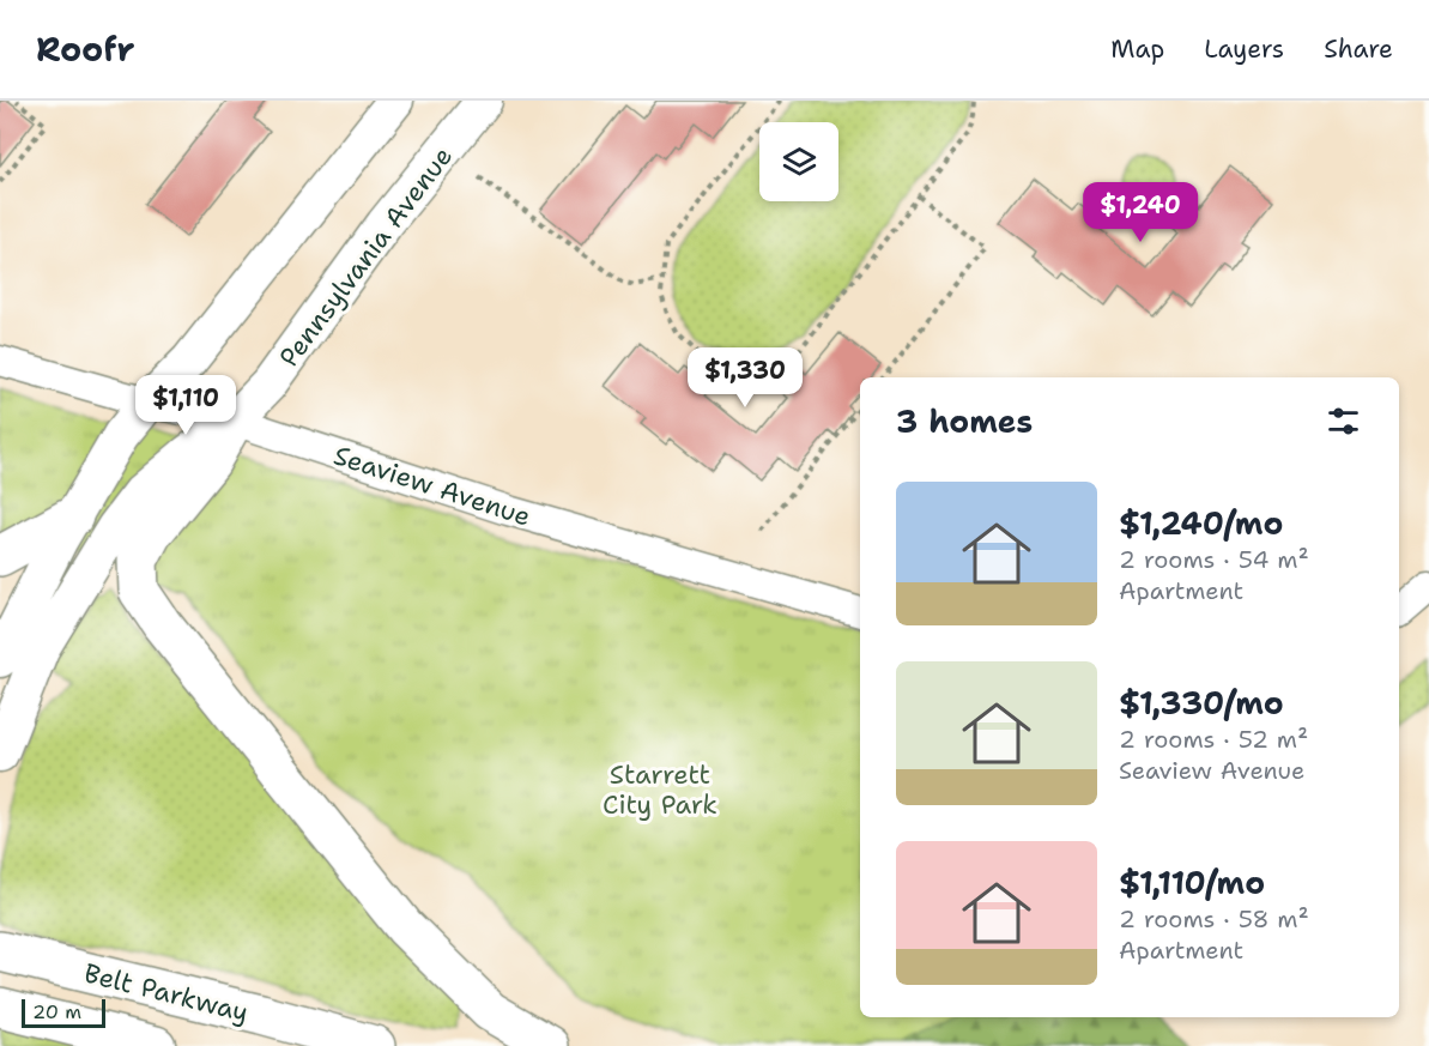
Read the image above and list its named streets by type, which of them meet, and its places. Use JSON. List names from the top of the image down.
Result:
{
  "streets": {
    "highway": ["Belt Parkway"],
    "main road": ["Pennsylvania Avenue"],
    "street": ["Seaview Avenue"]
  },
  "crossings": [
    ["Pennsylvania Avenue", "Seaview Avenue"]
  ],
  "parks": ["Starrett City Park"],
  "scale_bar": "20 m",
  "page": {
    "header": "Roofr",
    "nav": ["Map", "Layers", "Share"],
    "price": ["$1,240", "$1,330", "$1,110"],
    "heading": "3 homes",
    "list": [
      {
        "name": "$1,240/mo",
        "note": "2 rooms · 54 m² · Apartment"
      },
      {
        "name": "$1,330/mo",
        "note": "2 rooms · 52 m² · Seaview Avenue"
      },
      {
        "name": "$1,110/mo",
        "note": "2 rooms · 58 m² · Apartment"
      }
    ],
    "scale": "20 m"
  }
}
